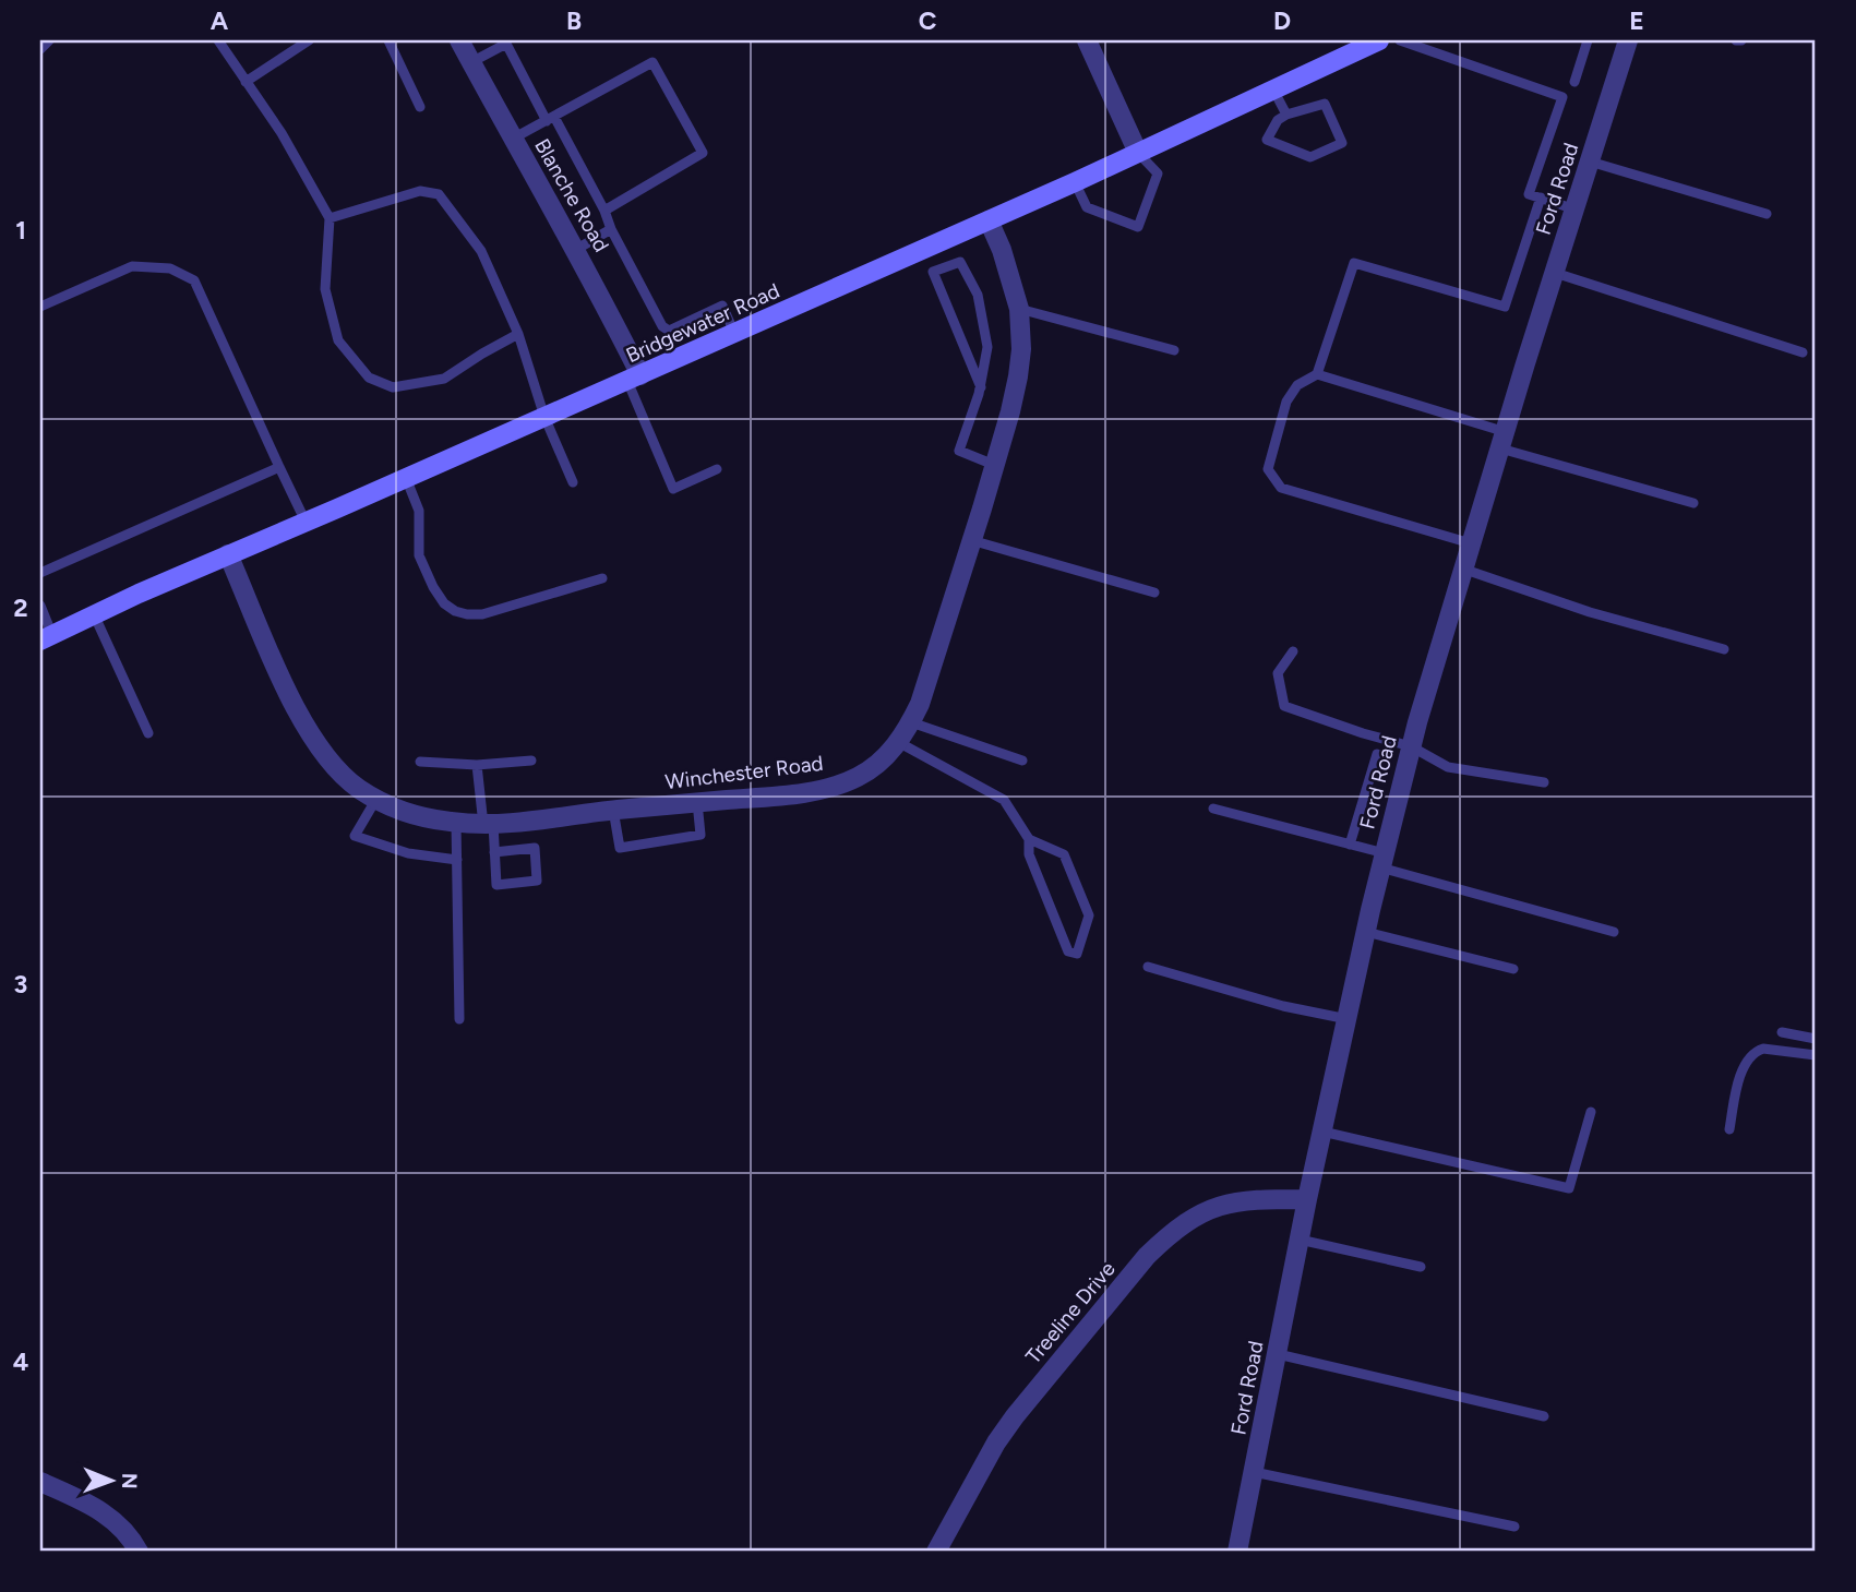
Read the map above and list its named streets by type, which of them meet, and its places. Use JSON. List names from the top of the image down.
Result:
{
  "streets": {
    "main road": ["Bridgewater Road"],
    "street": [
      "Ford Road",
      "Blanche Road",
      "Winchester Road",
      "Treeline Drive"
    ]
  },
  "crossings": [
    ["Ford Road", "Treeline Drive"],
    ["Blanche Road", "Bridgewater Road"],
    ["Bridgewater Road", "Winchester Road"]
  ],
  "north": "right",
  "grid": {
    "columns": [
      "A",
      "B",
      "C",
      "D",
      "E"
    ],
    "rows": [
      "1",
      "2",
      "3",
      "4"
    ]
  }
}
